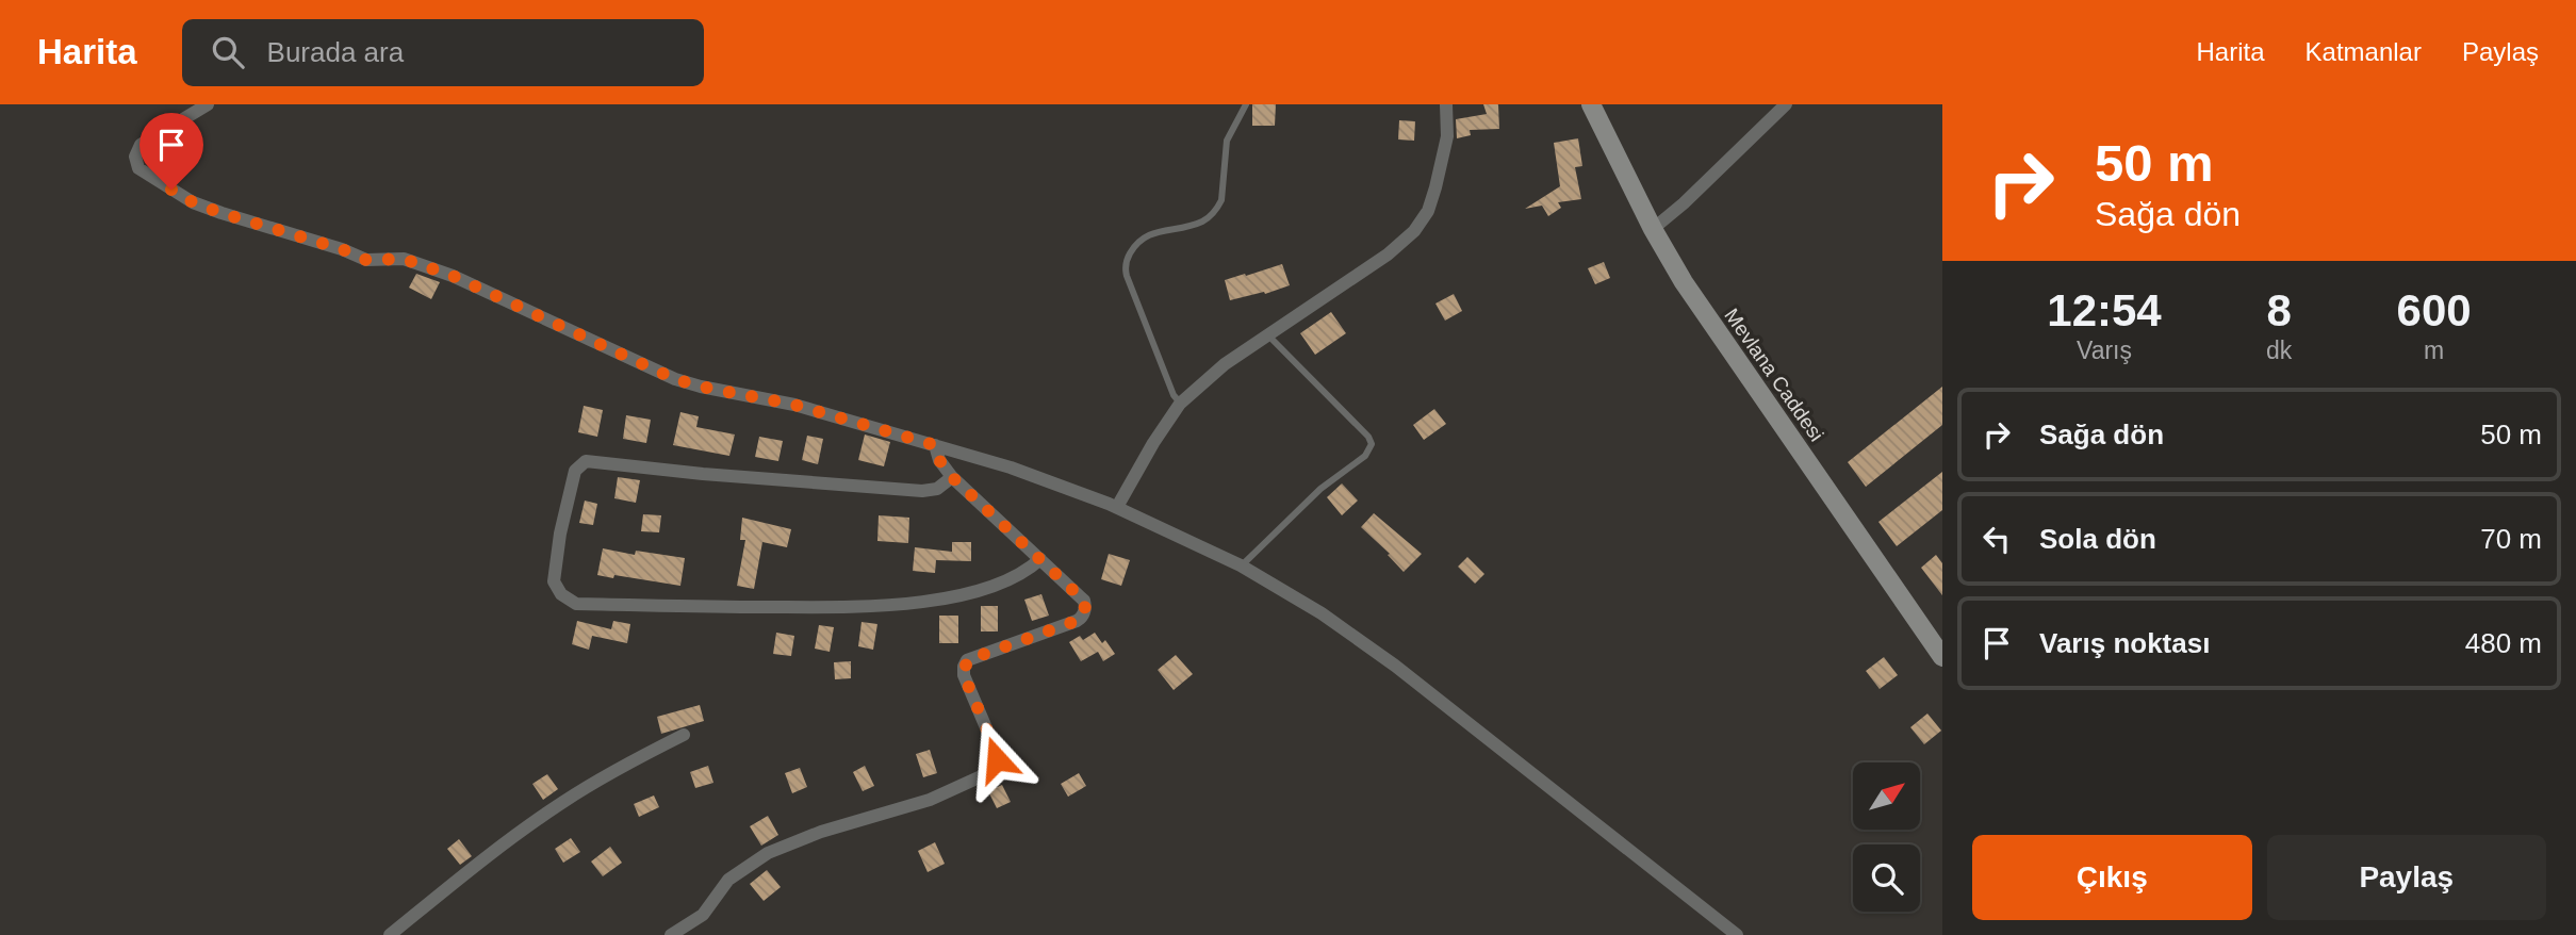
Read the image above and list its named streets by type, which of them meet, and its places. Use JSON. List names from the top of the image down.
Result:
{
  "streets": {
    "street": ["Mevlana Caddesi"]
  },
  "north": "top right",
  "page": {
    "header": "Harita",
    "search": "Burada ara",
    "nav": ["Harita", "Katmanlar", "Paylaş"],
    "turn": ["50 m", "Sağa dön"],
    "eta": [
      "12:54",
      "Varış",
      "8",
      "dk",
      "600",
      "m"
    ],
    "list": [
      {
        "name": "Sağa dön",
        "value": "50 m"
      },
      {
        "name": "Sola dön",
        "value": "70 m"
      },
      {
        "name": "Varış noktası",
        "value": "480 m"
      }
    ],
    "buttons": ["Çıkış", "Paylaş"]
  }
}
